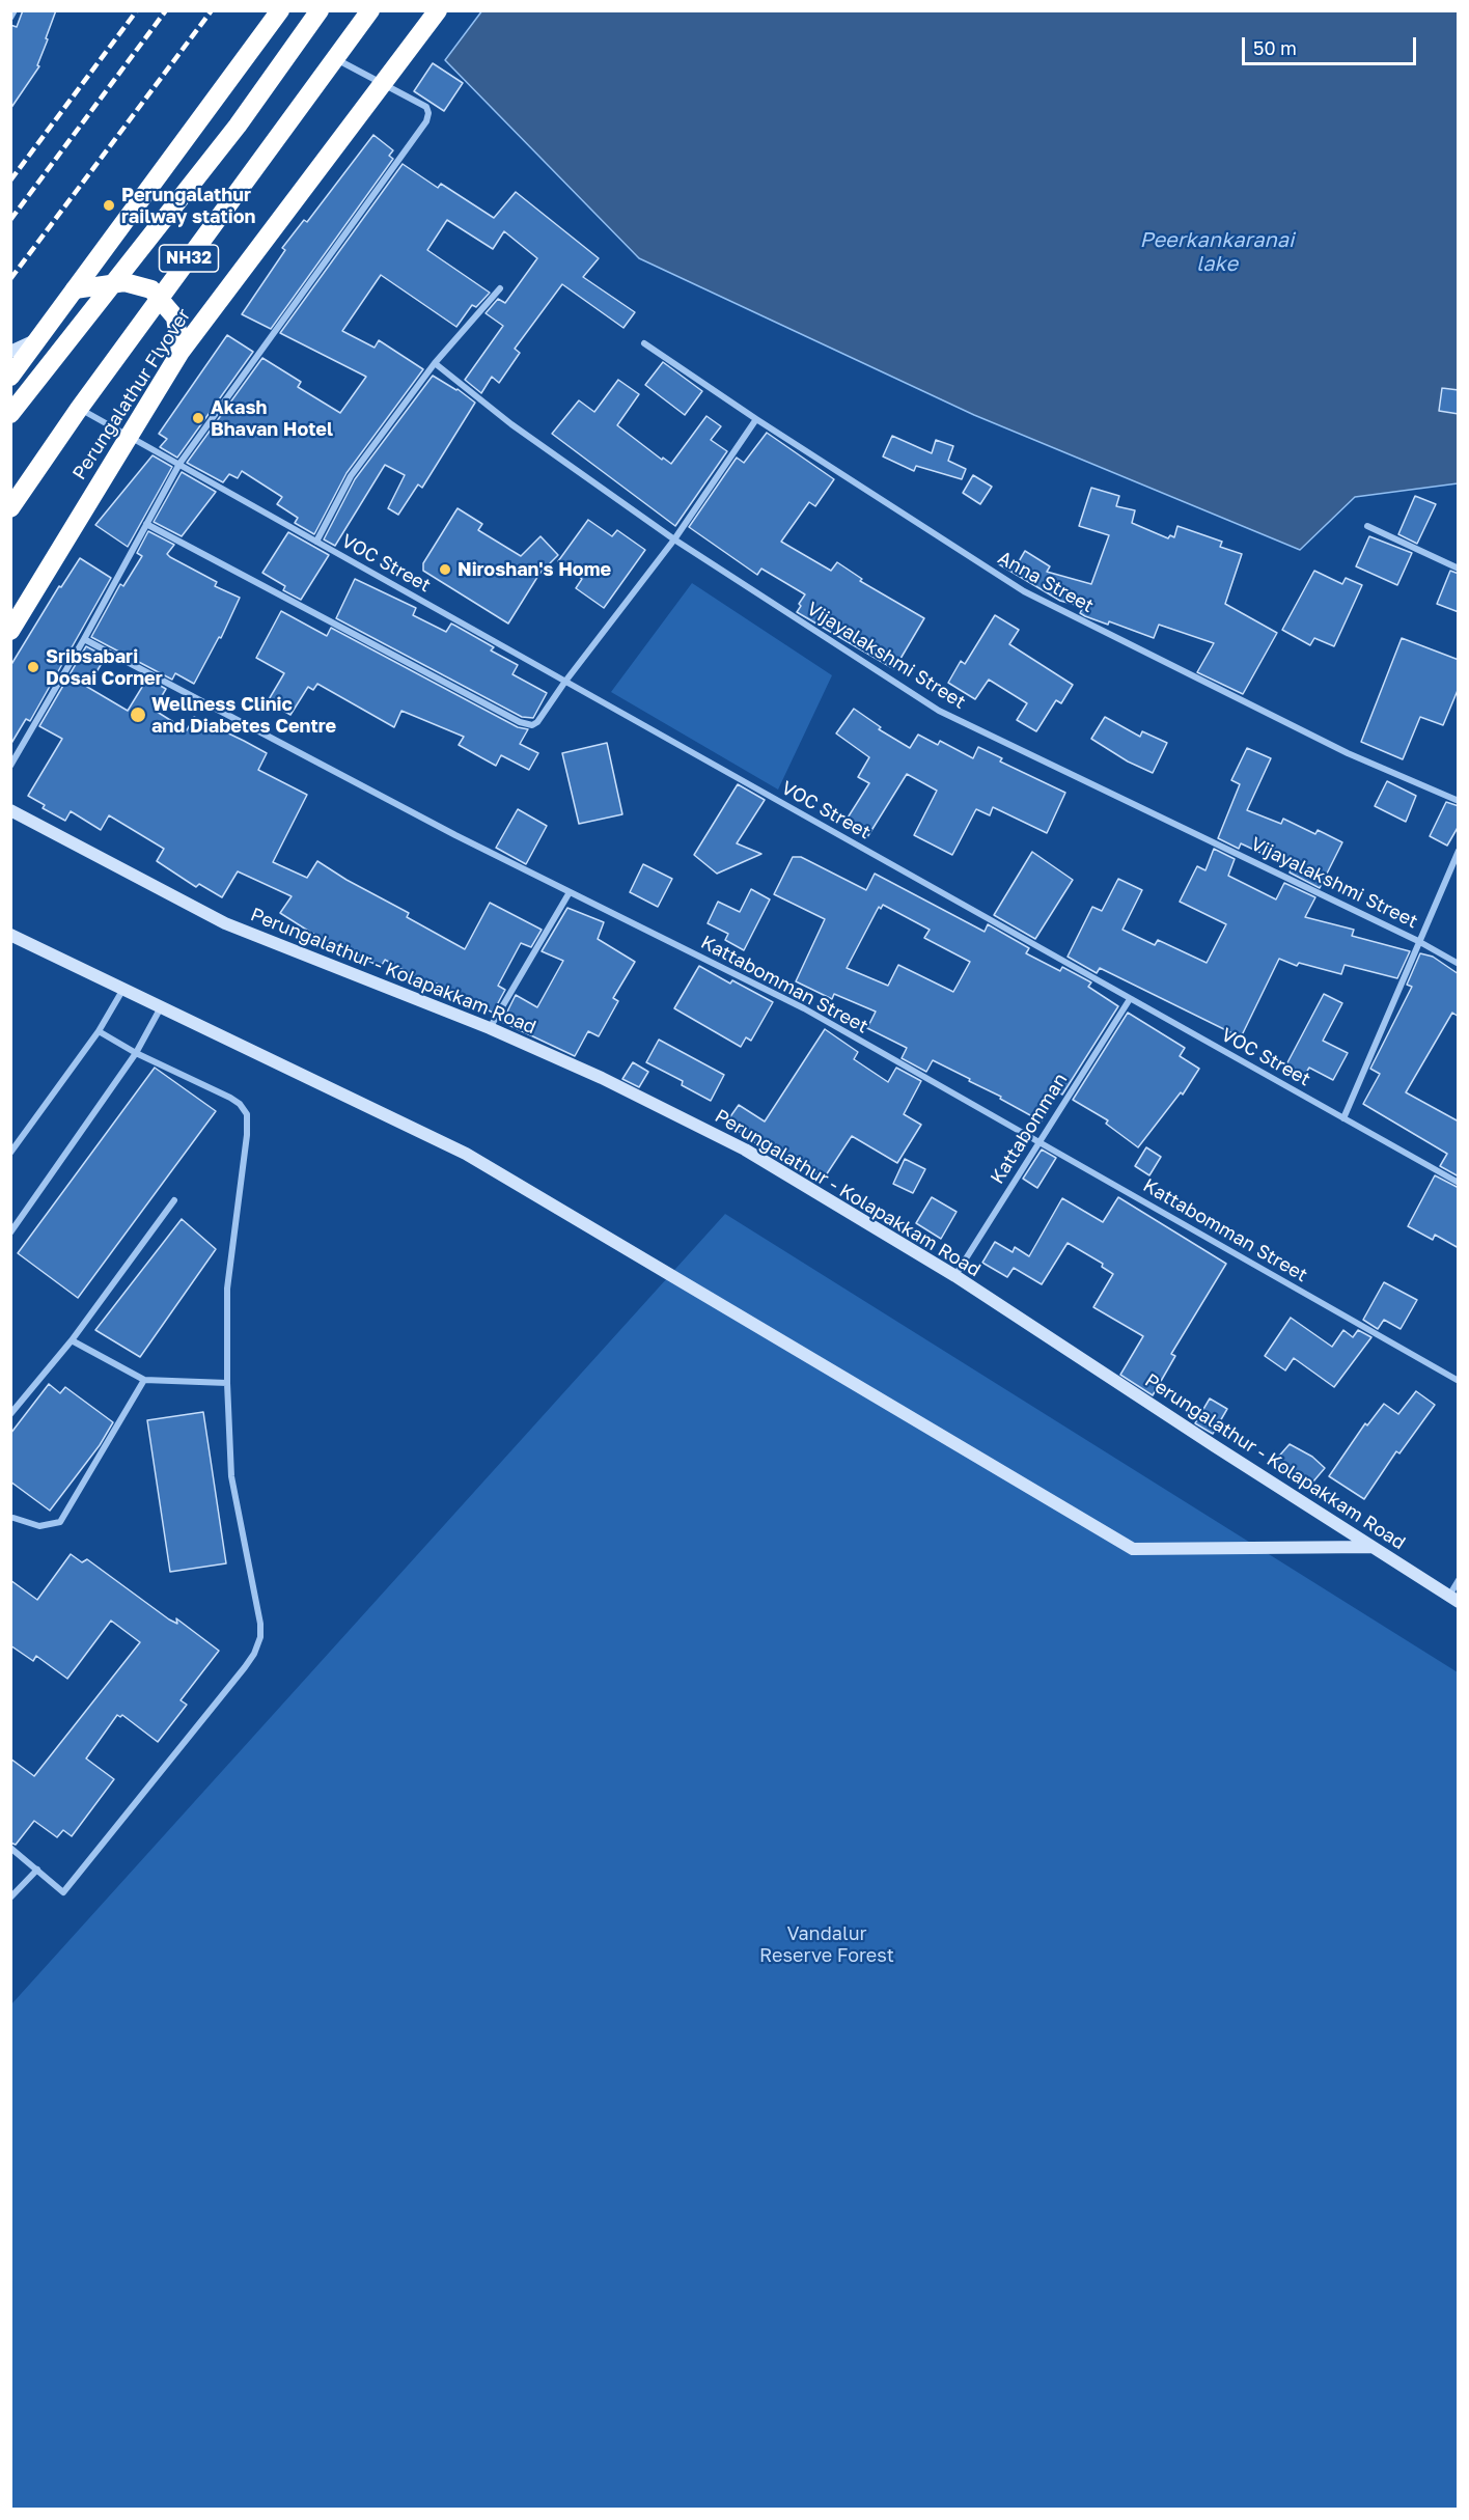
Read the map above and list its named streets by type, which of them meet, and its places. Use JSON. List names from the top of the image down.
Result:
{
  "streets": {
    "highway": ["NH32", "Perungalathur Flyover"],
    "main road": ["Perungalathur - Kolapakkam Road"],
    "street": [
      "VOC Street",
      "Anna Street",
      "Vijayalakshmi Street",
      "Kattabomman Street",
      "Kattabomman"
    ]
  },
  "crossings": [
    ["NH32", "VOC Street"],
    ["VOC Street", "Kattabomman"],
    ["Perungalathur - Kolapakkam Road", "Kattabomman"],
    ["Kattabomman Street", "Kattabomman"]
  ],
  "water": ["Peerkankaranai lake"],
  "parks": ["Vandalur Reserve Forest"],
  "places": [
    "Perungalathur railway station",
    "Akash Bhavan Hotel",
    "Niroshan's Home",
    "Sribsabari Dosai Corner",
    "Wellness Clinic and Diabetes Centre"
  ],
  "scale_bar": "50 m"
}
